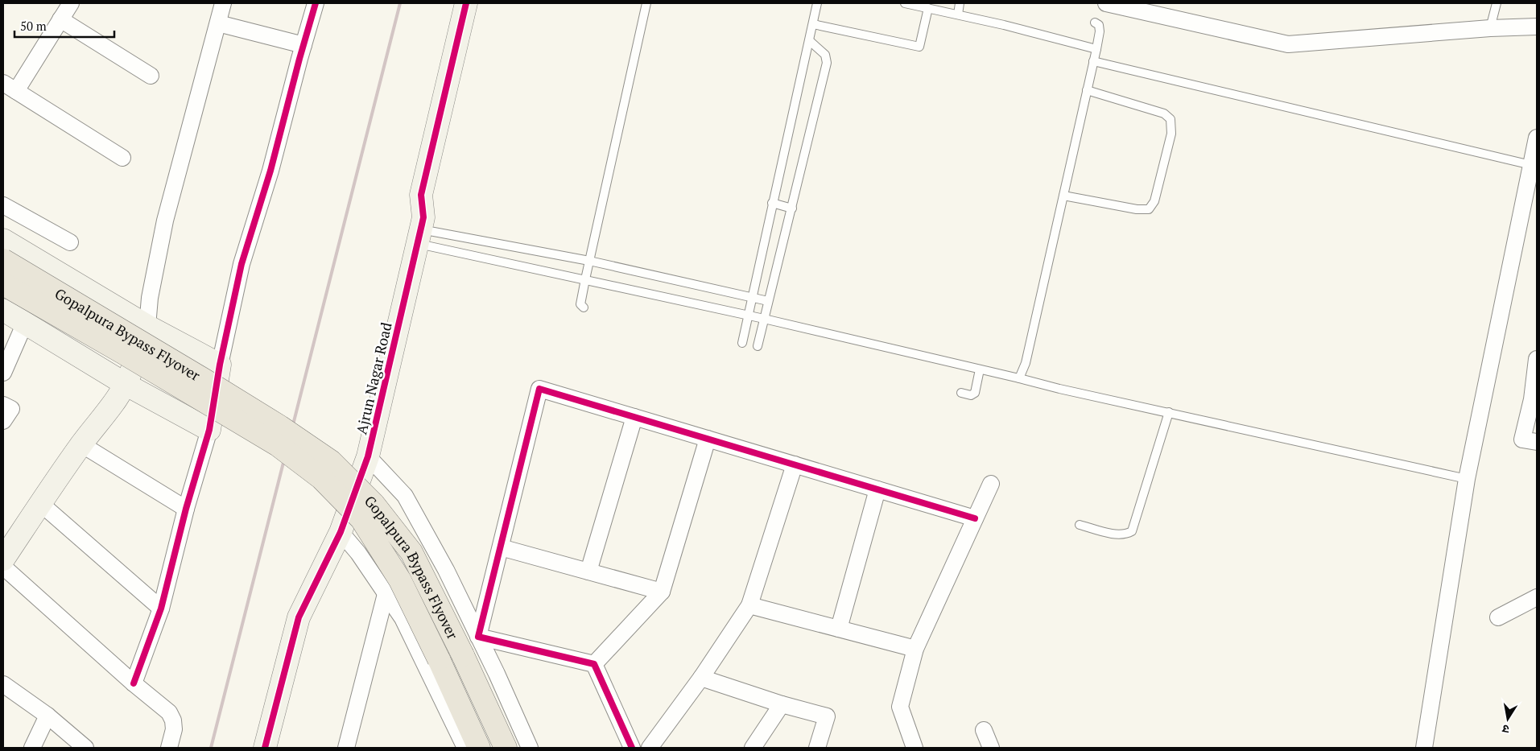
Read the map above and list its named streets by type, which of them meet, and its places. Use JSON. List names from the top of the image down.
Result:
{
  "streets": {
    "main road": ["Gopalpura Bypass Flyover"],
    "street": ["Ajrun Nagar Road"]
  },
  "scale_bar": "50 m",
  "north": "bottom"
}
